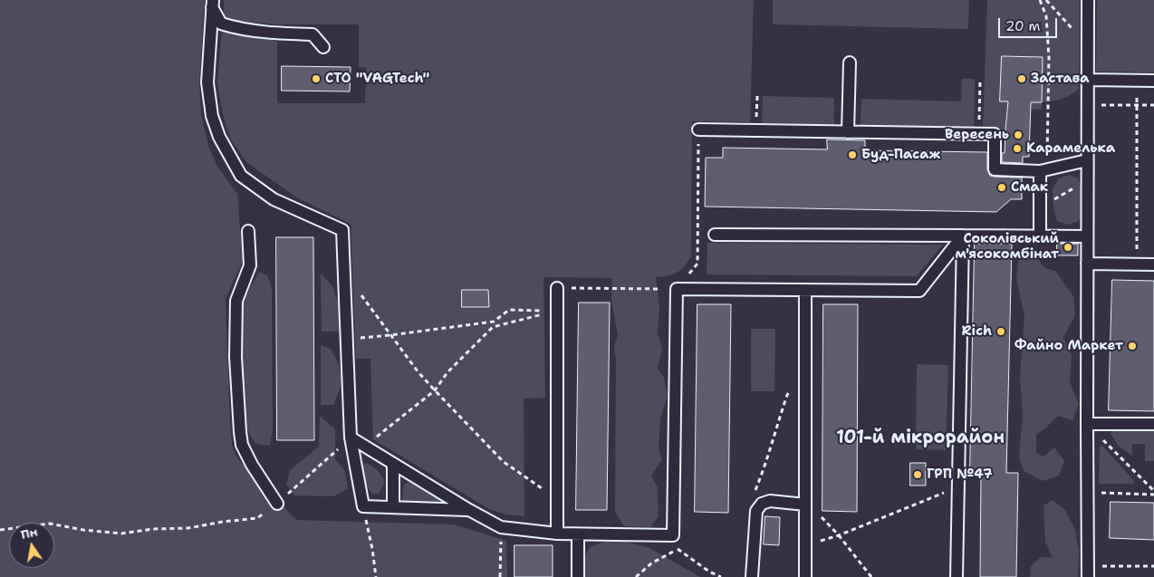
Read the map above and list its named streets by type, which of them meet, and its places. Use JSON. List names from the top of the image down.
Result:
{
  "districts": ["101-й мікрорайон"],
  "places": [
    "СТО \"VAGTech\"",
    "Застава",
    "Вересень",
    "Карамелька",
    "Буд-Пасаж",
    "Смак",
    "Соколівський м'ясокомбінат",
    "Rich",
    "Файно Маркет",
    "ГРП №47"
  ],
  "scale_bar": "20 m",
  "north": "top"
}
